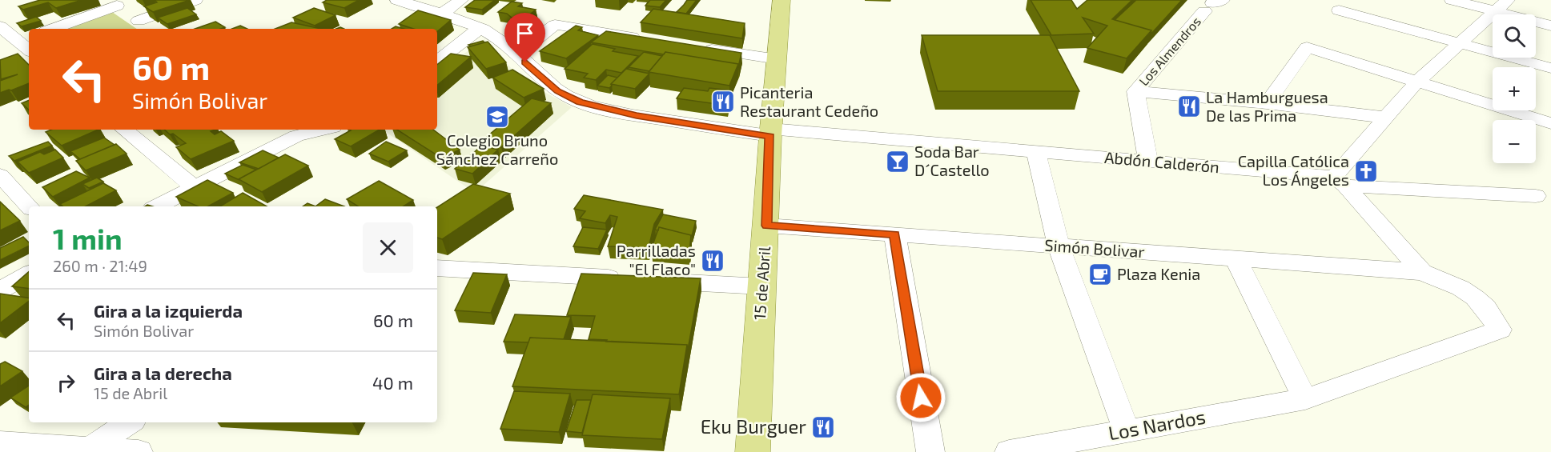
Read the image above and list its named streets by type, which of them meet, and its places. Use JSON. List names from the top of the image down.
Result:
{
  "streets": {
    "main road": ["15 de Abril"],
    "street": [
      "Los Almendros",
      "Abdón Calderón",
      "Simón Bolivar",
      "Los Nardos"
    ]
  },
  "crossings": [
    ["Abdón Calderón", "15 de Abril"],
    ["Simón Bolivar", "15 de Abril"],
    ["Simón Bolivar", "Los Nardos"]
  ],
  "places": {
    "restaurant": [
      "Picanteria Restaurant Cedeño",
      "La Hamburguesa De las Prima",
      "Parrilladas \"El Flaco\"",
      "Eku Burguer"
    ],
    "school or university": ["Colegio Bruno Sánchez Carreño"],
    "bar": ["Soda Bar D´Castello"],
    "church": ["Capilla Católica Los Ángeles"],
    "cafe": ["Plaza Kenia"]
  },
  "page": {
    "map_buttons": ["+", "−"],
    "turn": ["60 m", "Simón Bolivar"],
    "heading": ["1 min", "260 m · 21:49"],
    "list": [
      {
        "name": "Gira a la izquierda",
        "note": "Simón Bolivar",
        "value": "60 m"
      },
      {
        "name": "Gira a la derecha",
        "note": "15 de Abril",
        "value": "40 m"
      }
    ]
  }
}
